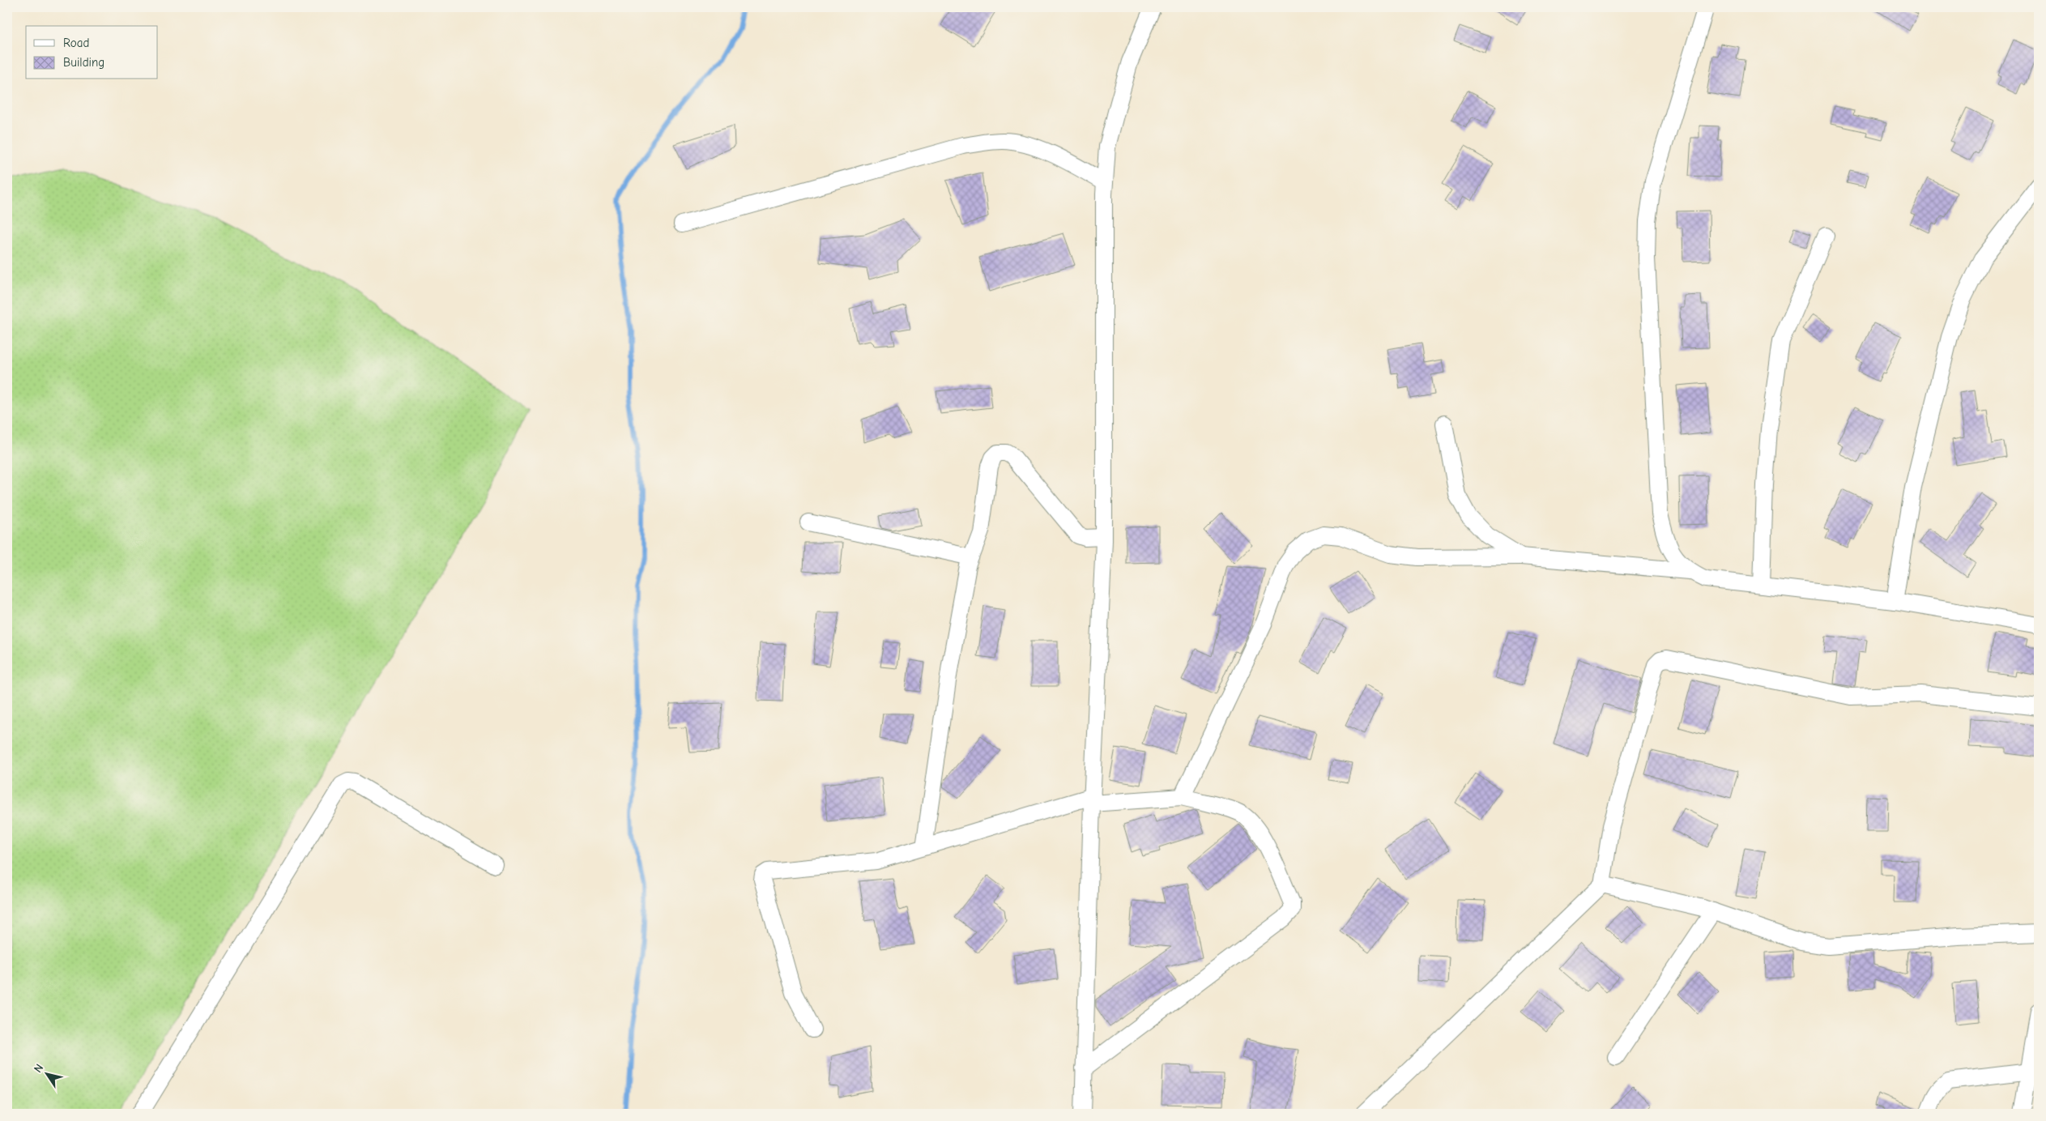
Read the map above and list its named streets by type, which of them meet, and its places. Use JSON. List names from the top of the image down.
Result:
{
  "legend": ["Road", "Building"],
  "north": "top left"
}
